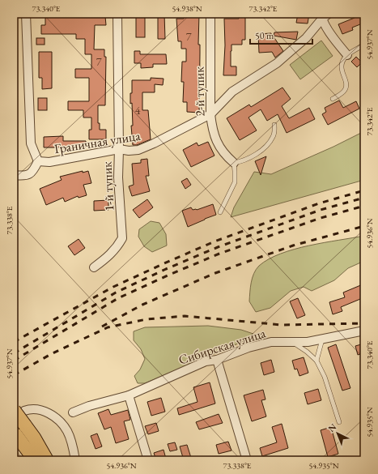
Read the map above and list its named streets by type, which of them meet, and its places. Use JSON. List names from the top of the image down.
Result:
{
  "streets": {
    "street": [
      "2-й тупик",
      "Граничная улица",
      "1-й тупик",
      "Сибирская улица"
    ]
  },
  "crossings": [
    ["2-й тупик", "Граничная улица"],
    ["Граничная улица", "1-й тупик"]
  ],
  "house_numbers": ["7", "7", "4"],
  "scale_bar": "50 m",
  "north": "top left",
  "coordinates": [
    "73.340°E",
    "54.938°N",
    "73.342°E",
    "54.937°N",
    "73.338°E",
    "54.936°N",
    "54.935°N"
  ]
}
